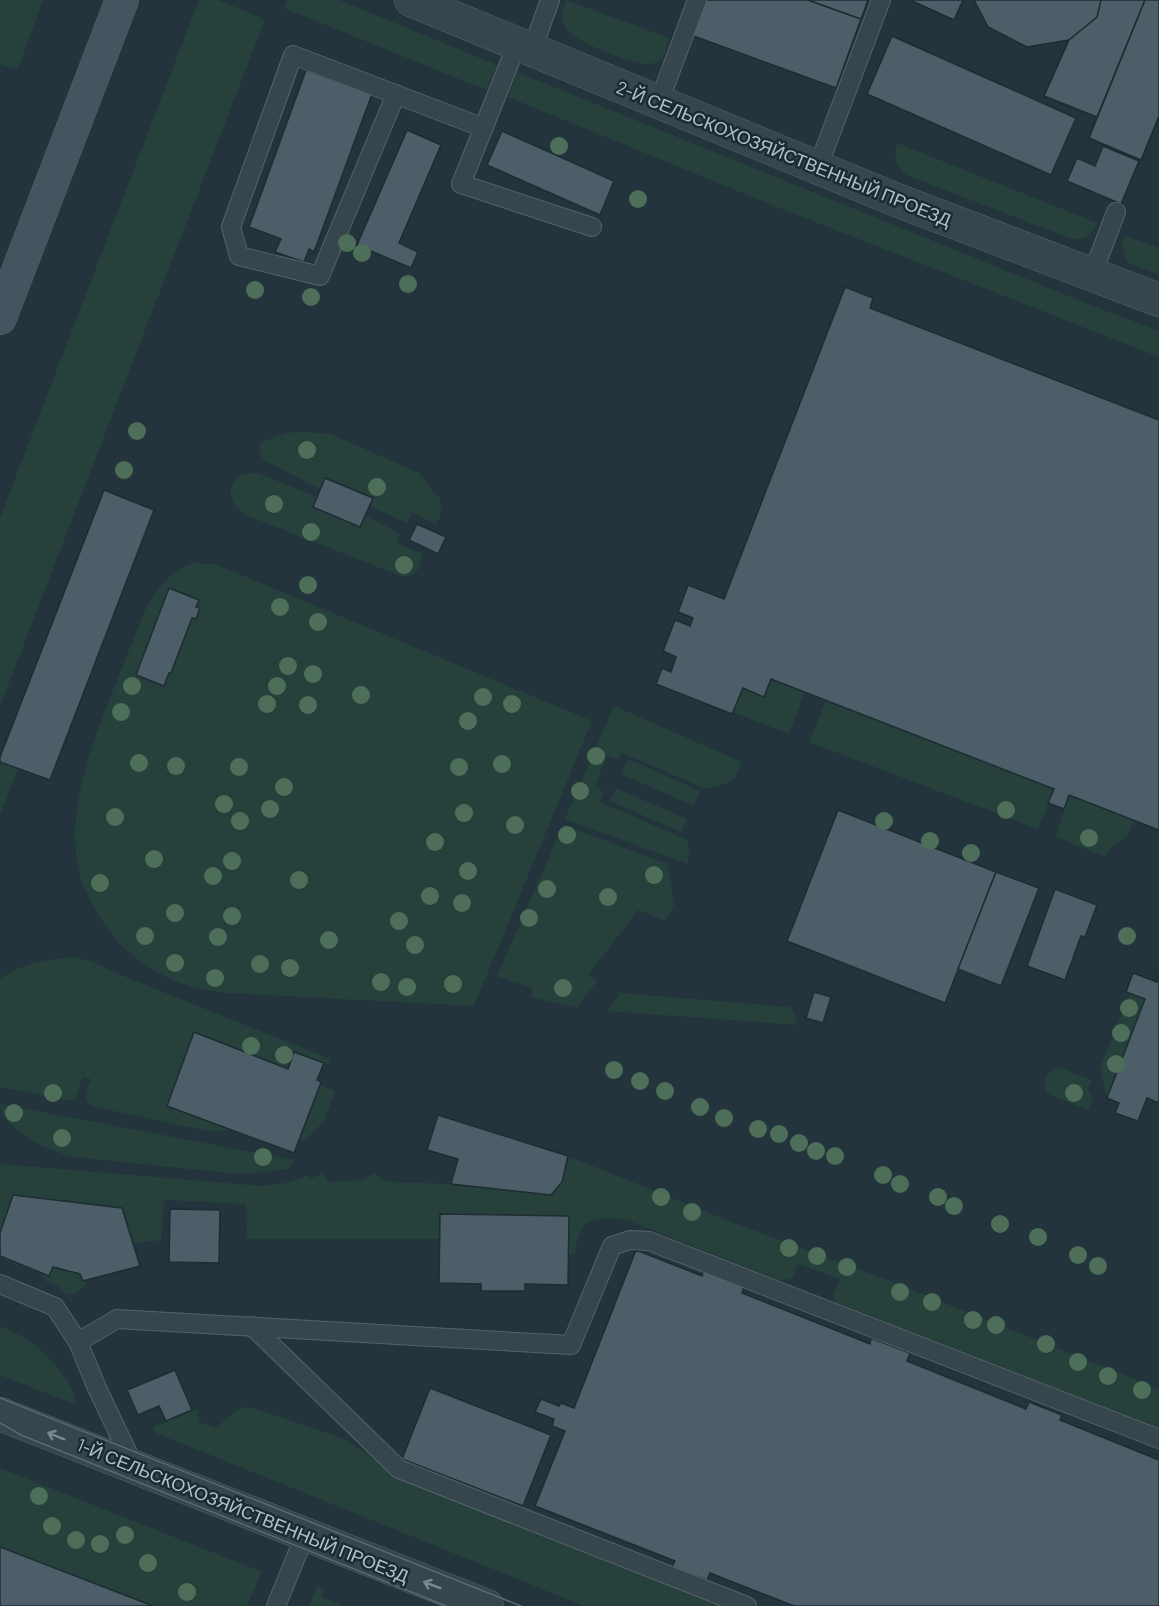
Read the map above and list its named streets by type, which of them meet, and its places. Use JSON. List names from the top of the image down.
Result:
{
  "streets": {
    "street": ["2-Й СЕЛЬСКОХОЗЯЙСТВЕННЫЙ ПРОЕЗД", "1-Й СЕЛЬСКОХОЗЯЙСТВЕННЫЙ ПРОЕЗД"]
  },
  "one_way": ["1-Й СЕЛЬСКОХОЗЯЙСТВЕННЫЙ ПРОЕЗД"]
}
